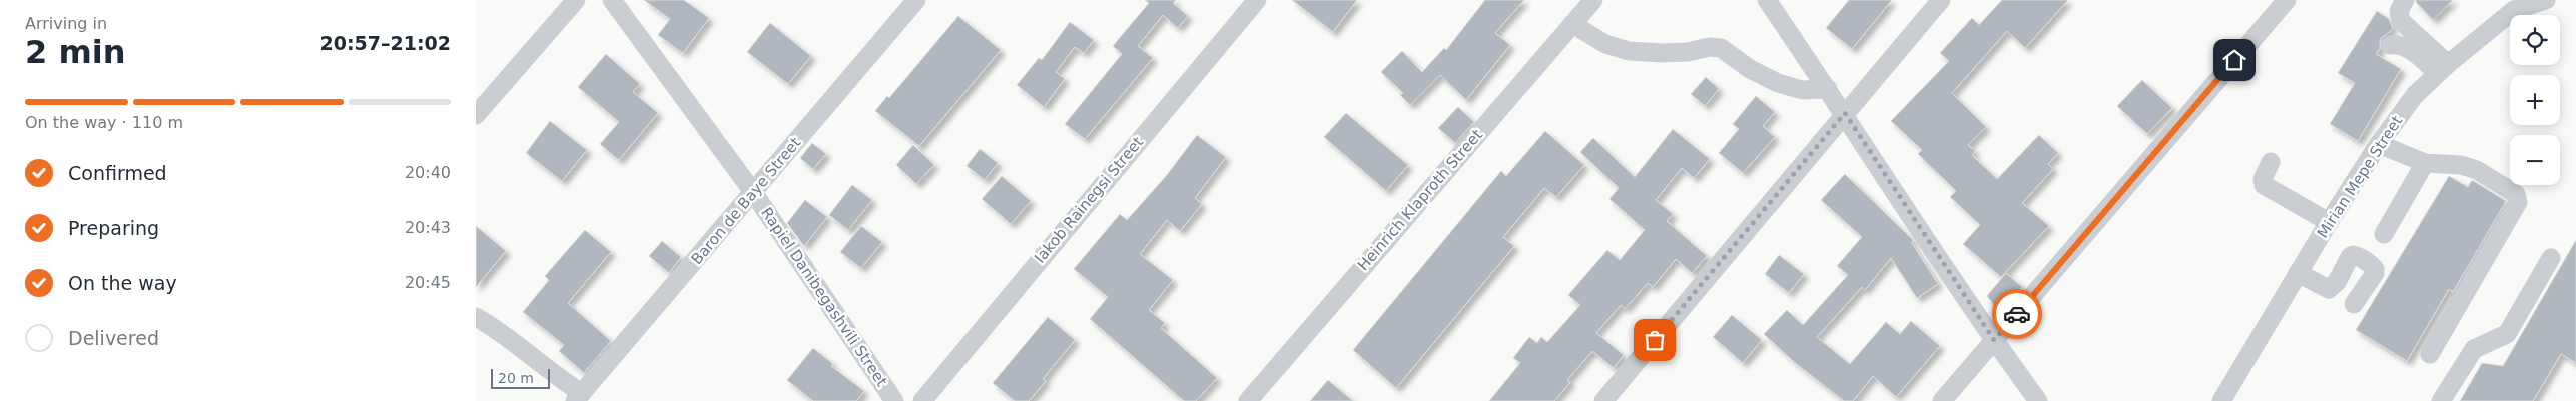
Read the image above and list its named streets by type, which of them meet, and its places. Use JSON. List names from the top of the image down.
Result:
{
  "streets": {
    "street": [
      "Mirian Mepe Street",
      "Iakob Rainegsi Street",
      "Heinrich Klaproth Street",
      "Baron de Baye Street",
      "Rapiel Danibegashvili Street"
    ]
  },
  "crossings": [
    ["Baron de Baye Street", "Rapiel Danibegashvili Street"]
  ],
  "scale_bar": "20 m",
  "page": {
    "heading": ["2 min", "Arriving in", "20:57–21:02"],
    "map_buttons": ["+", "−"],
    "bar": "On the way · 110 m",
    "list": [
      ["Confirmed", "20:40"],
      ["Preparing", "20:43"],
      ["On the way", "20:45"],
      "Delivered"
    ],
    "scale": "20 m"
  }
}
